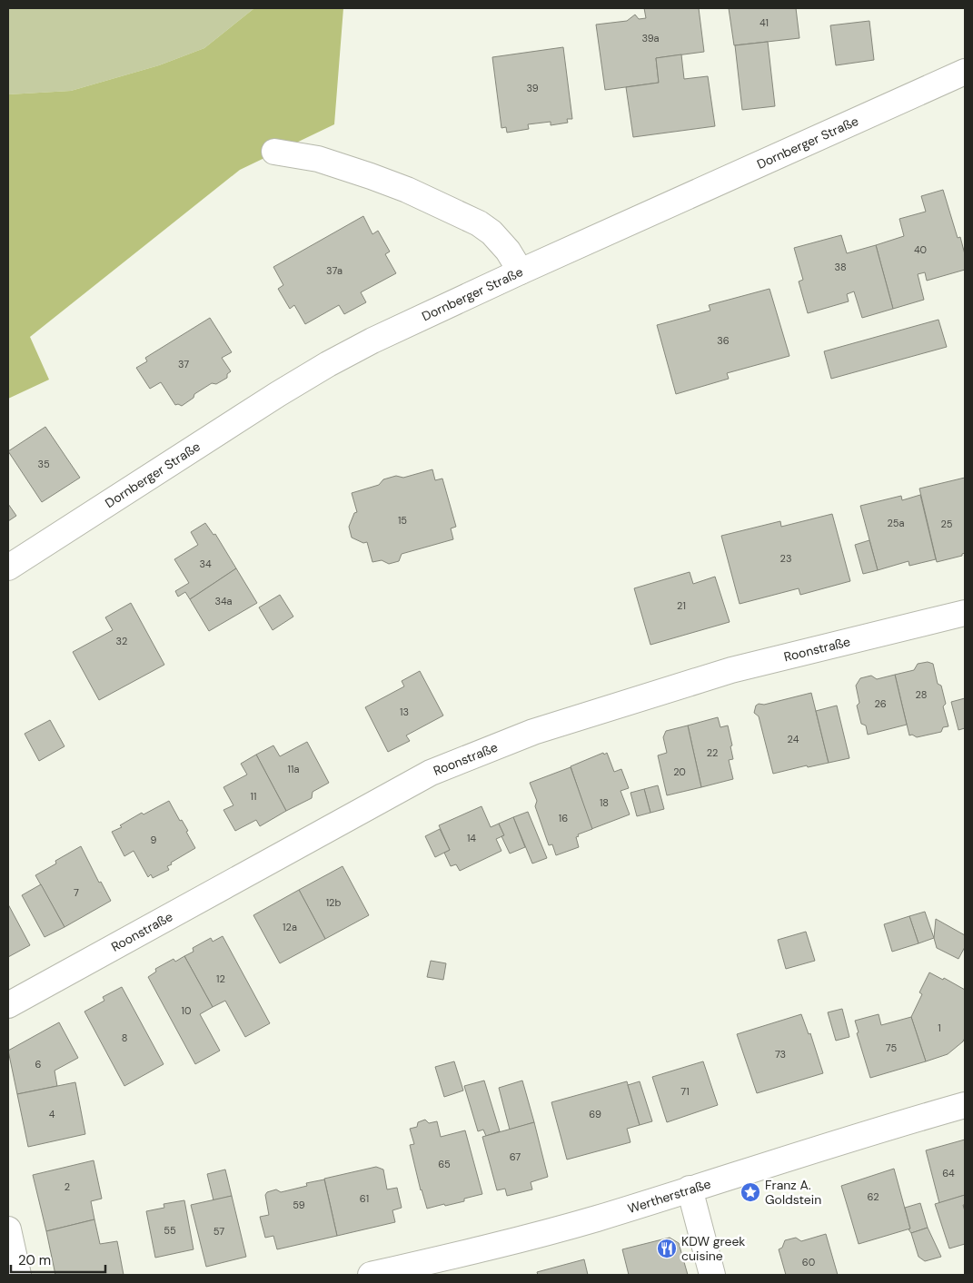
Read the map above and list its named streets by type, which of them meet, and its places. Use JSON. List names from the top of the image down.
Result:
{
  "streets": {
    "street": ["Dornberger Straße", "Roonstraße", "Wertherstraße"]
  },
  "places": {
    "place": ["Franz A. Goldstein"],
    "restaurant": ["KDW greek cuisine"]
  },
  "house_numbers": [
    "41",
    "39a",
    "39",
    "40",
    "38",
    "37a",
    "36",
    "37",
    "35",
    "15",
    "25a",
    "25",
    "23",
    "34",
    "34a",
    "21",
    "32",
    "28",
    "26",
    "13",
    "24",
    "22",
    "11a",
    "20",
    "11",
    "18",
    "16",
    "14",
    "9",
    "7",
    "12b",
    "12a",
    "12",
    "10",
    "1",
    "8",
    "75",
    "73",
    "6",
    "71",
    "4",
    "69",
    "67",
    "65",
    "64",
    "2",
    "62",
    "61",
    "59",
    "55",
    "57",
    "60"
  ],
  "scale_bar": "20 m"
}
